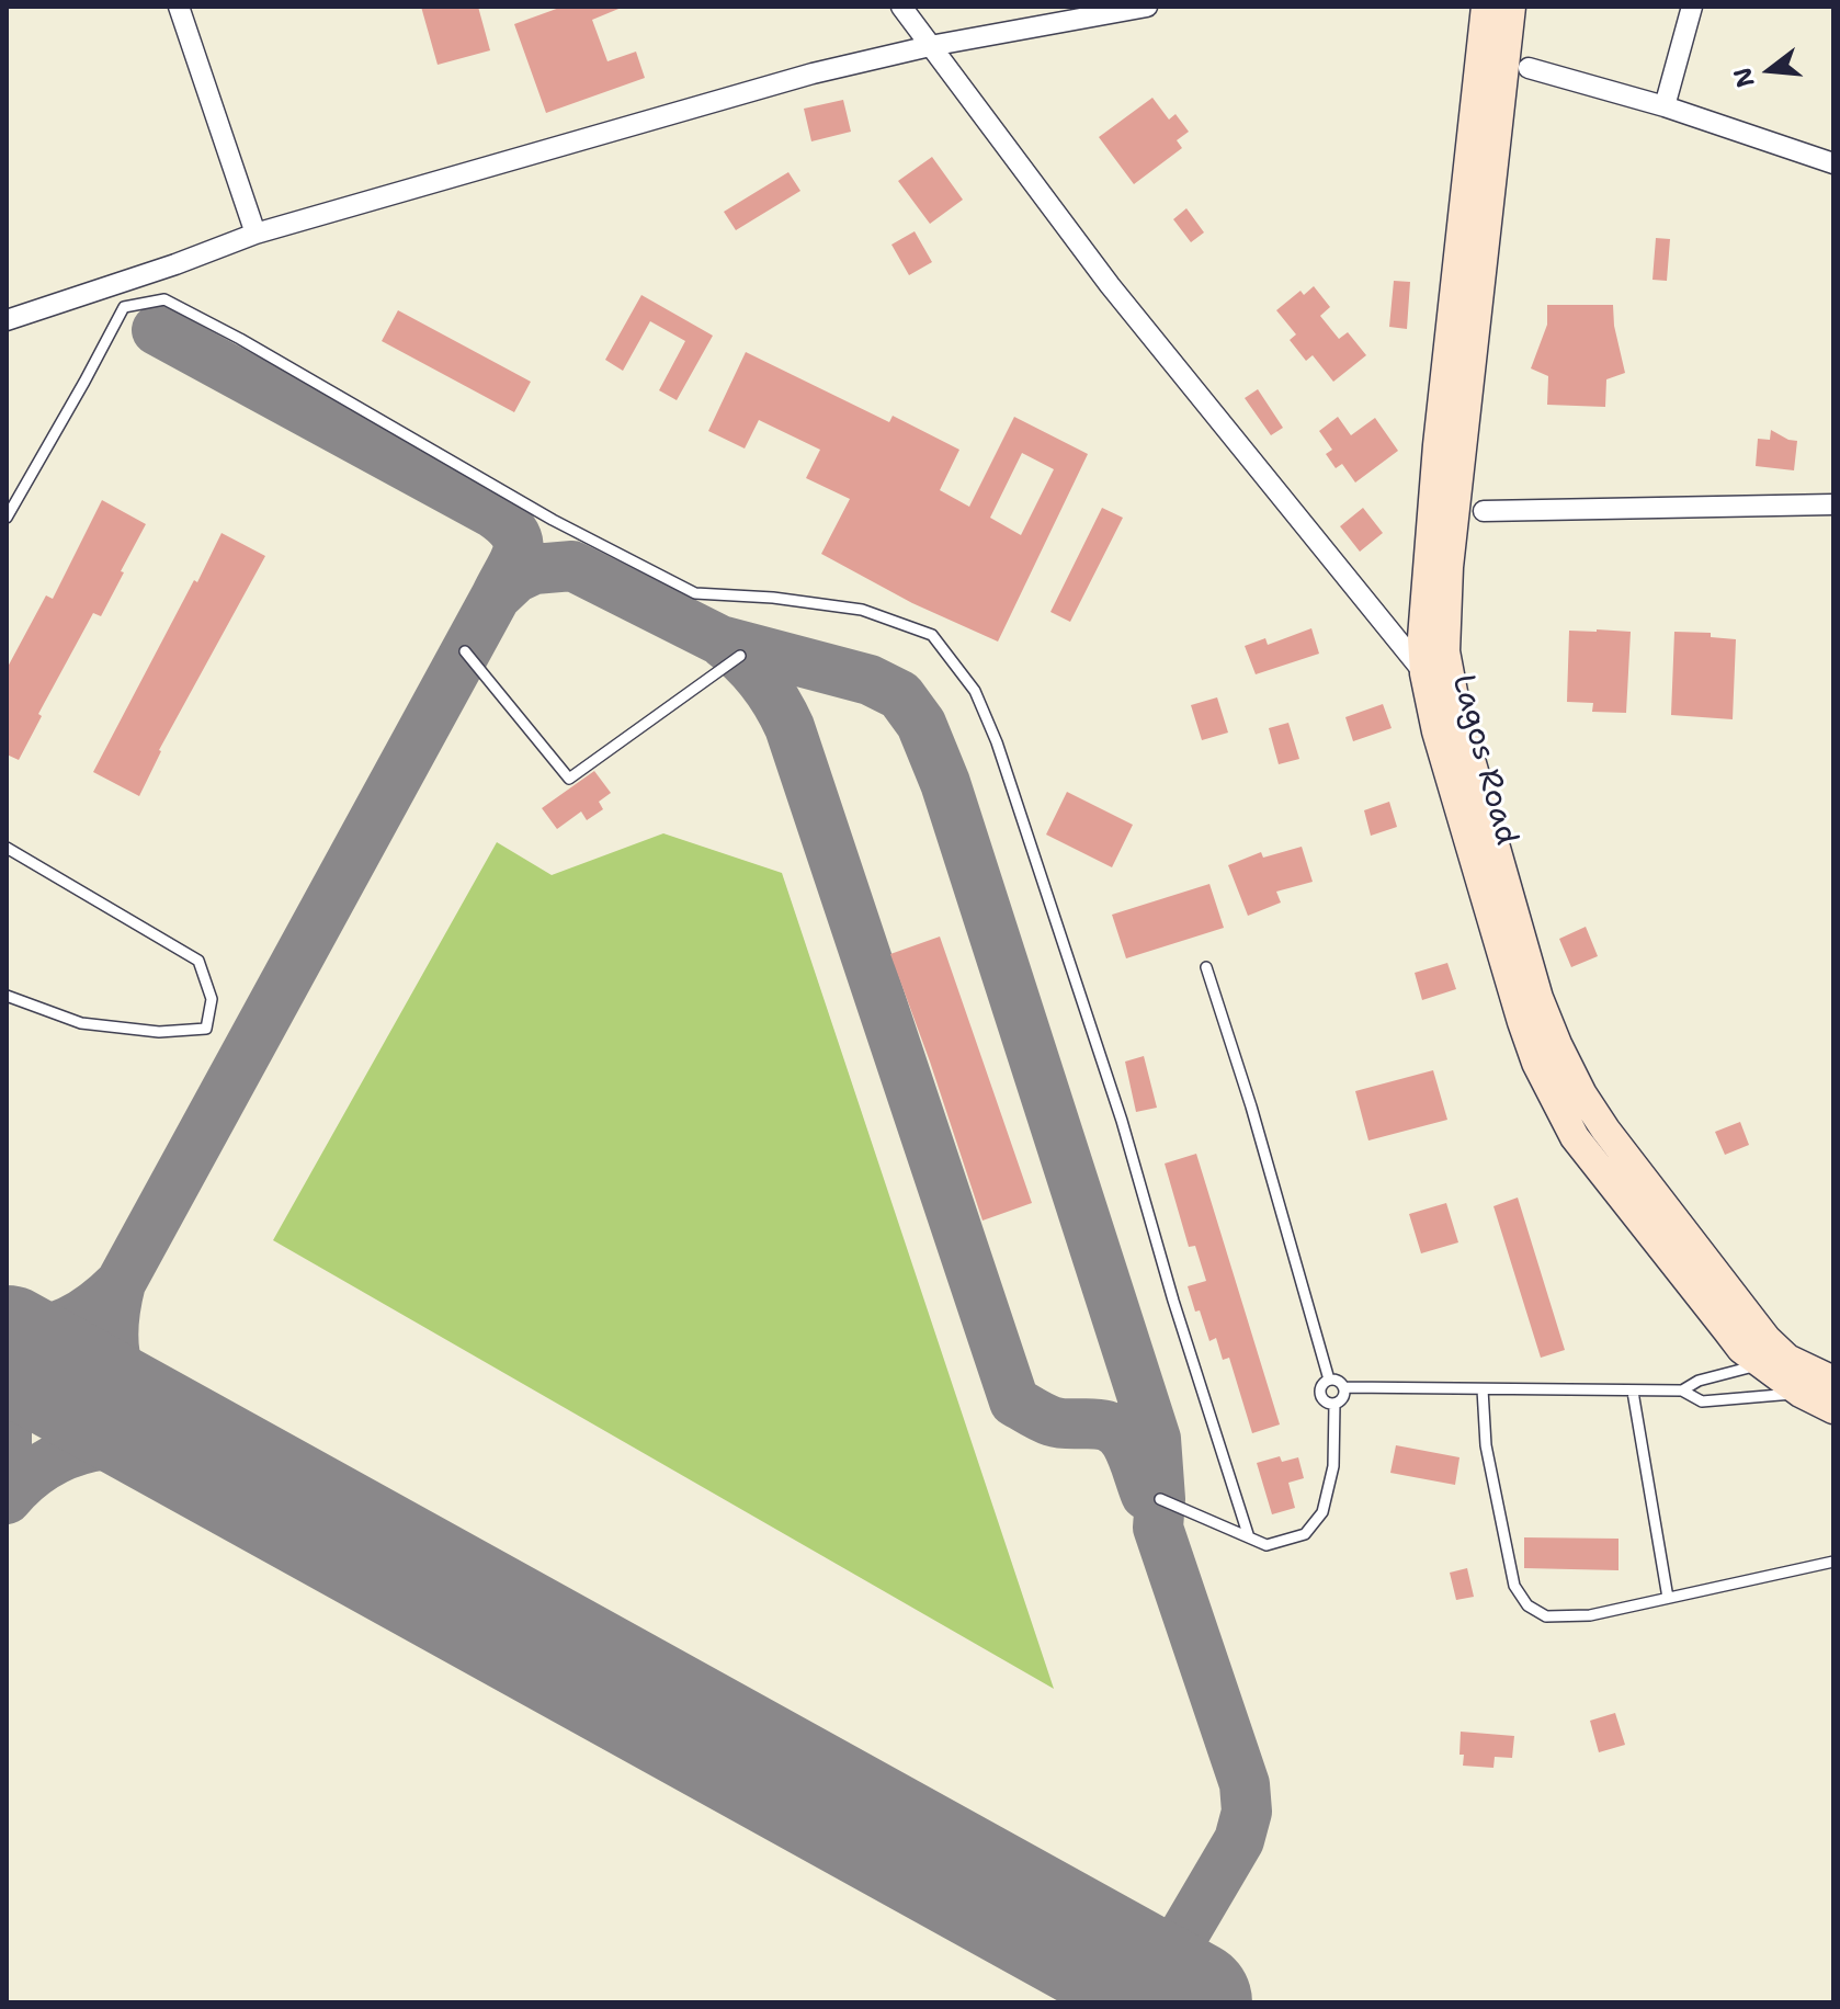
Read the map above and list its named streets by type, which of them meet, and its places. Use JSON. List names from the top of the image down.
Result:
{
  "streets": {
    "main road": ["Lagos Road"]
  },
  "north": "left"
}
